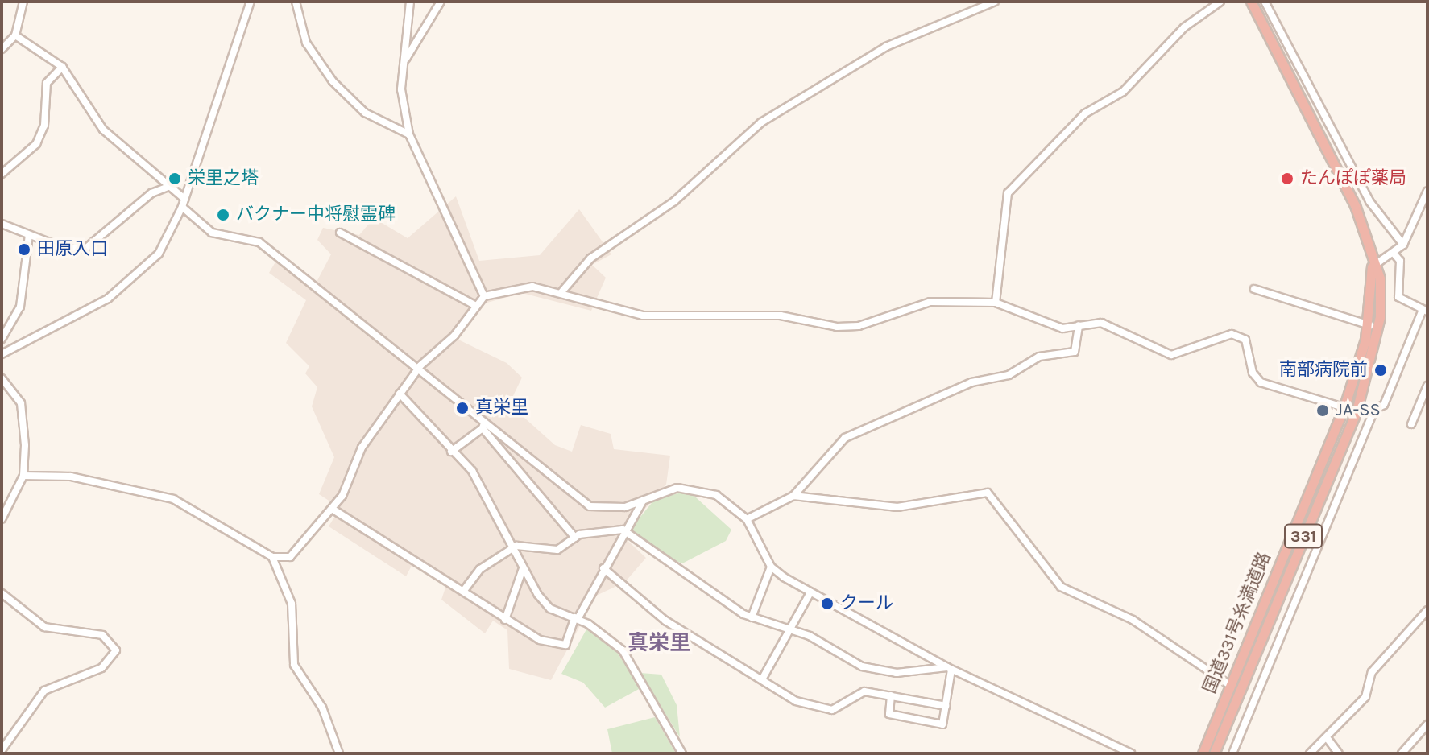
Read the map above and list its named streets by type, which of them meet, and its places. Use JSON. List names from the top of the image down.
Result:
{
  "streets": {
    "highway": ["331", "国道331号糸満道路"]
  },
  "crossings": [
    ["331", "国道331号糸満道路"]
  ],
  "districts": ["真栄里"],
  "places": [
    "栄里之塔",
    "たんぽぽ薬局",
    "バクナー中将慰霊碑",
    "田原入口",
    "南部病院前",
    "真栄里",
    "JA-SS",
    "クール"
  ]
}
